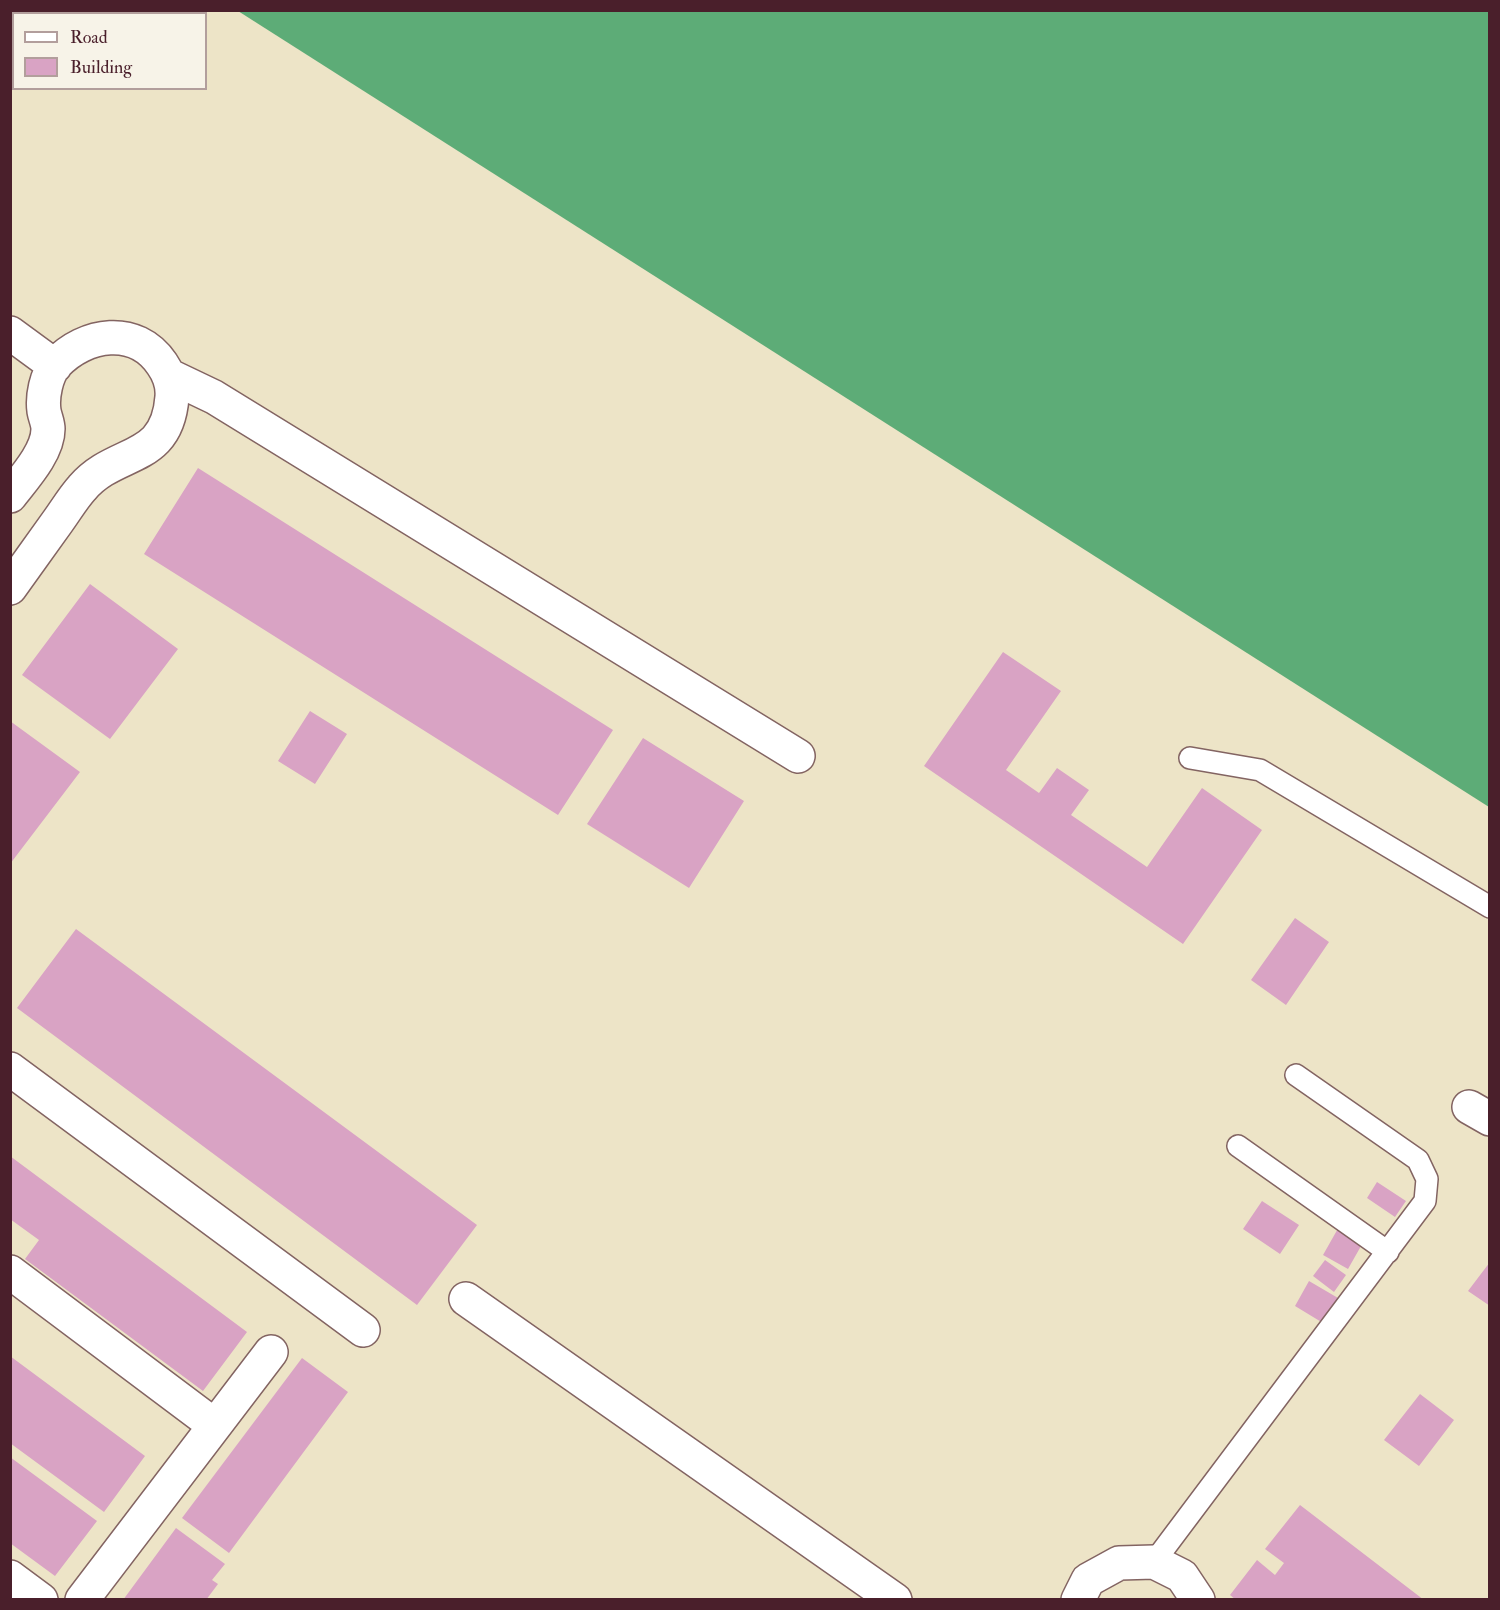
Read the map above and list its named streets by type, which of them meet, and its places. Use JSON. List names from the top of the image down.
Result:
{
  "legend": ["Road", "Building"]
}
